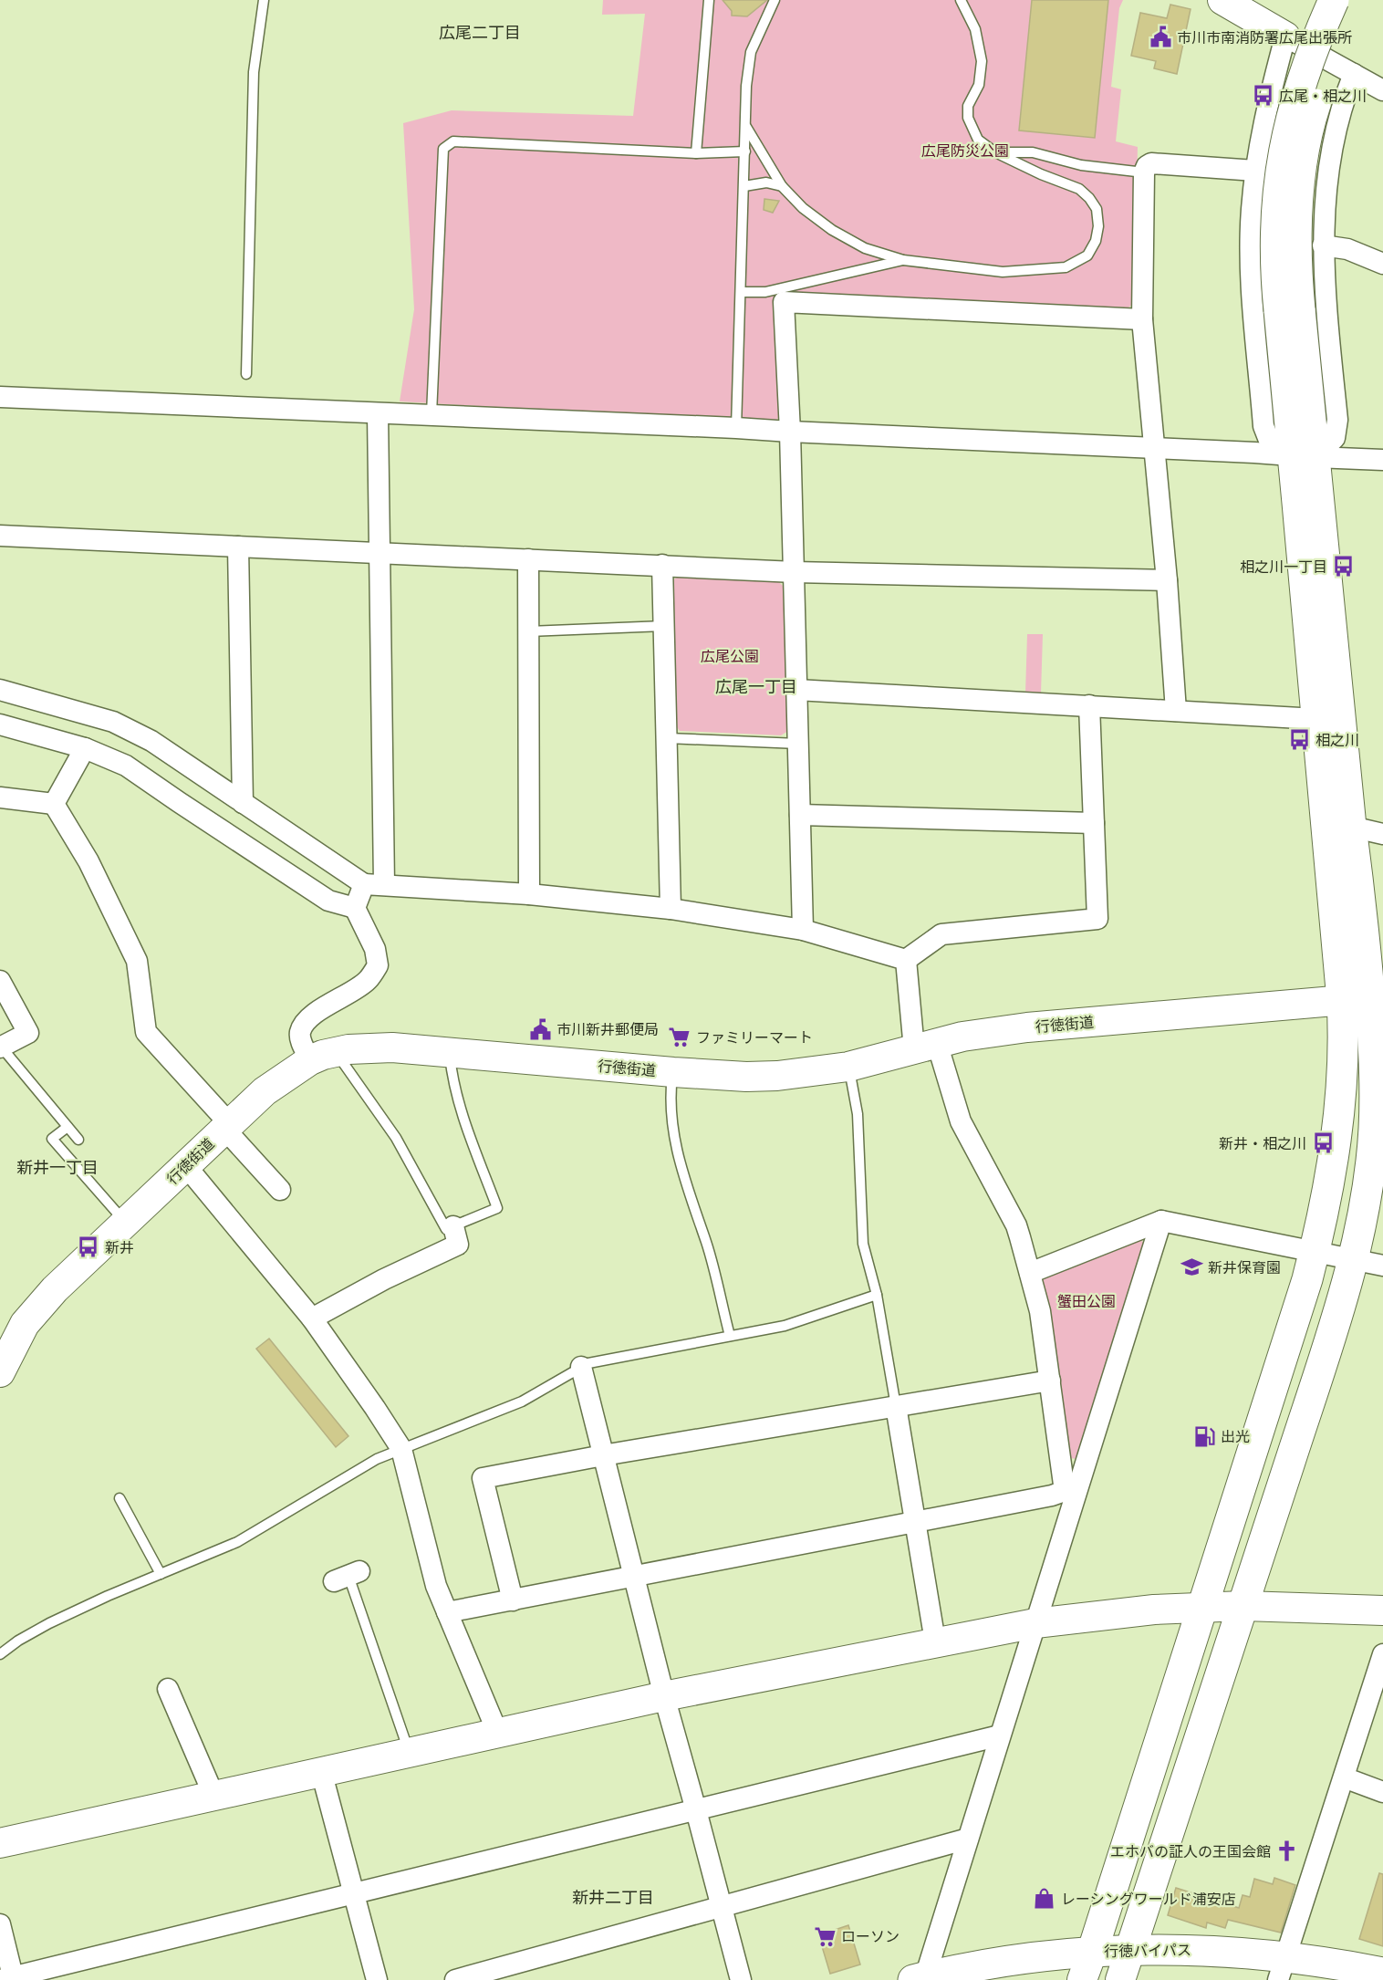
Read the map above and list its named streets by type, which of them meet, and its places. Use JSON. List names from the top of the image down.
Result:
{
  "streets": {
    "main road": ["行徳バイパス"],
    "street": ["行徳街道"]
  },
  "districts": [
    "広尾二丁目",
    "広尾一丁目",
    "新井一丁目",
    "新井二丁目"
  ],
  "parks": ["広尾防災公園", "広尾公園", "蟹田公園"],
  "places": {
    "public building": ["市川市南消防署広尾出張所", "市川新井郵便局"],
    "bus stop": [
      "広尾・相之川",
      "相之川一丁目",
      "相之川",
      "新井・相之川",
      "新井"
    ],
    "supermarket": ["ファミリーマート", "ローソン"],
    "school or university": ["新井保育園"],
    "fuel station": ["出光"],
    "church": ["エホバの証人の王国会館"],
    "shop": ["レーシングワールド浦安店"]
  }
}
